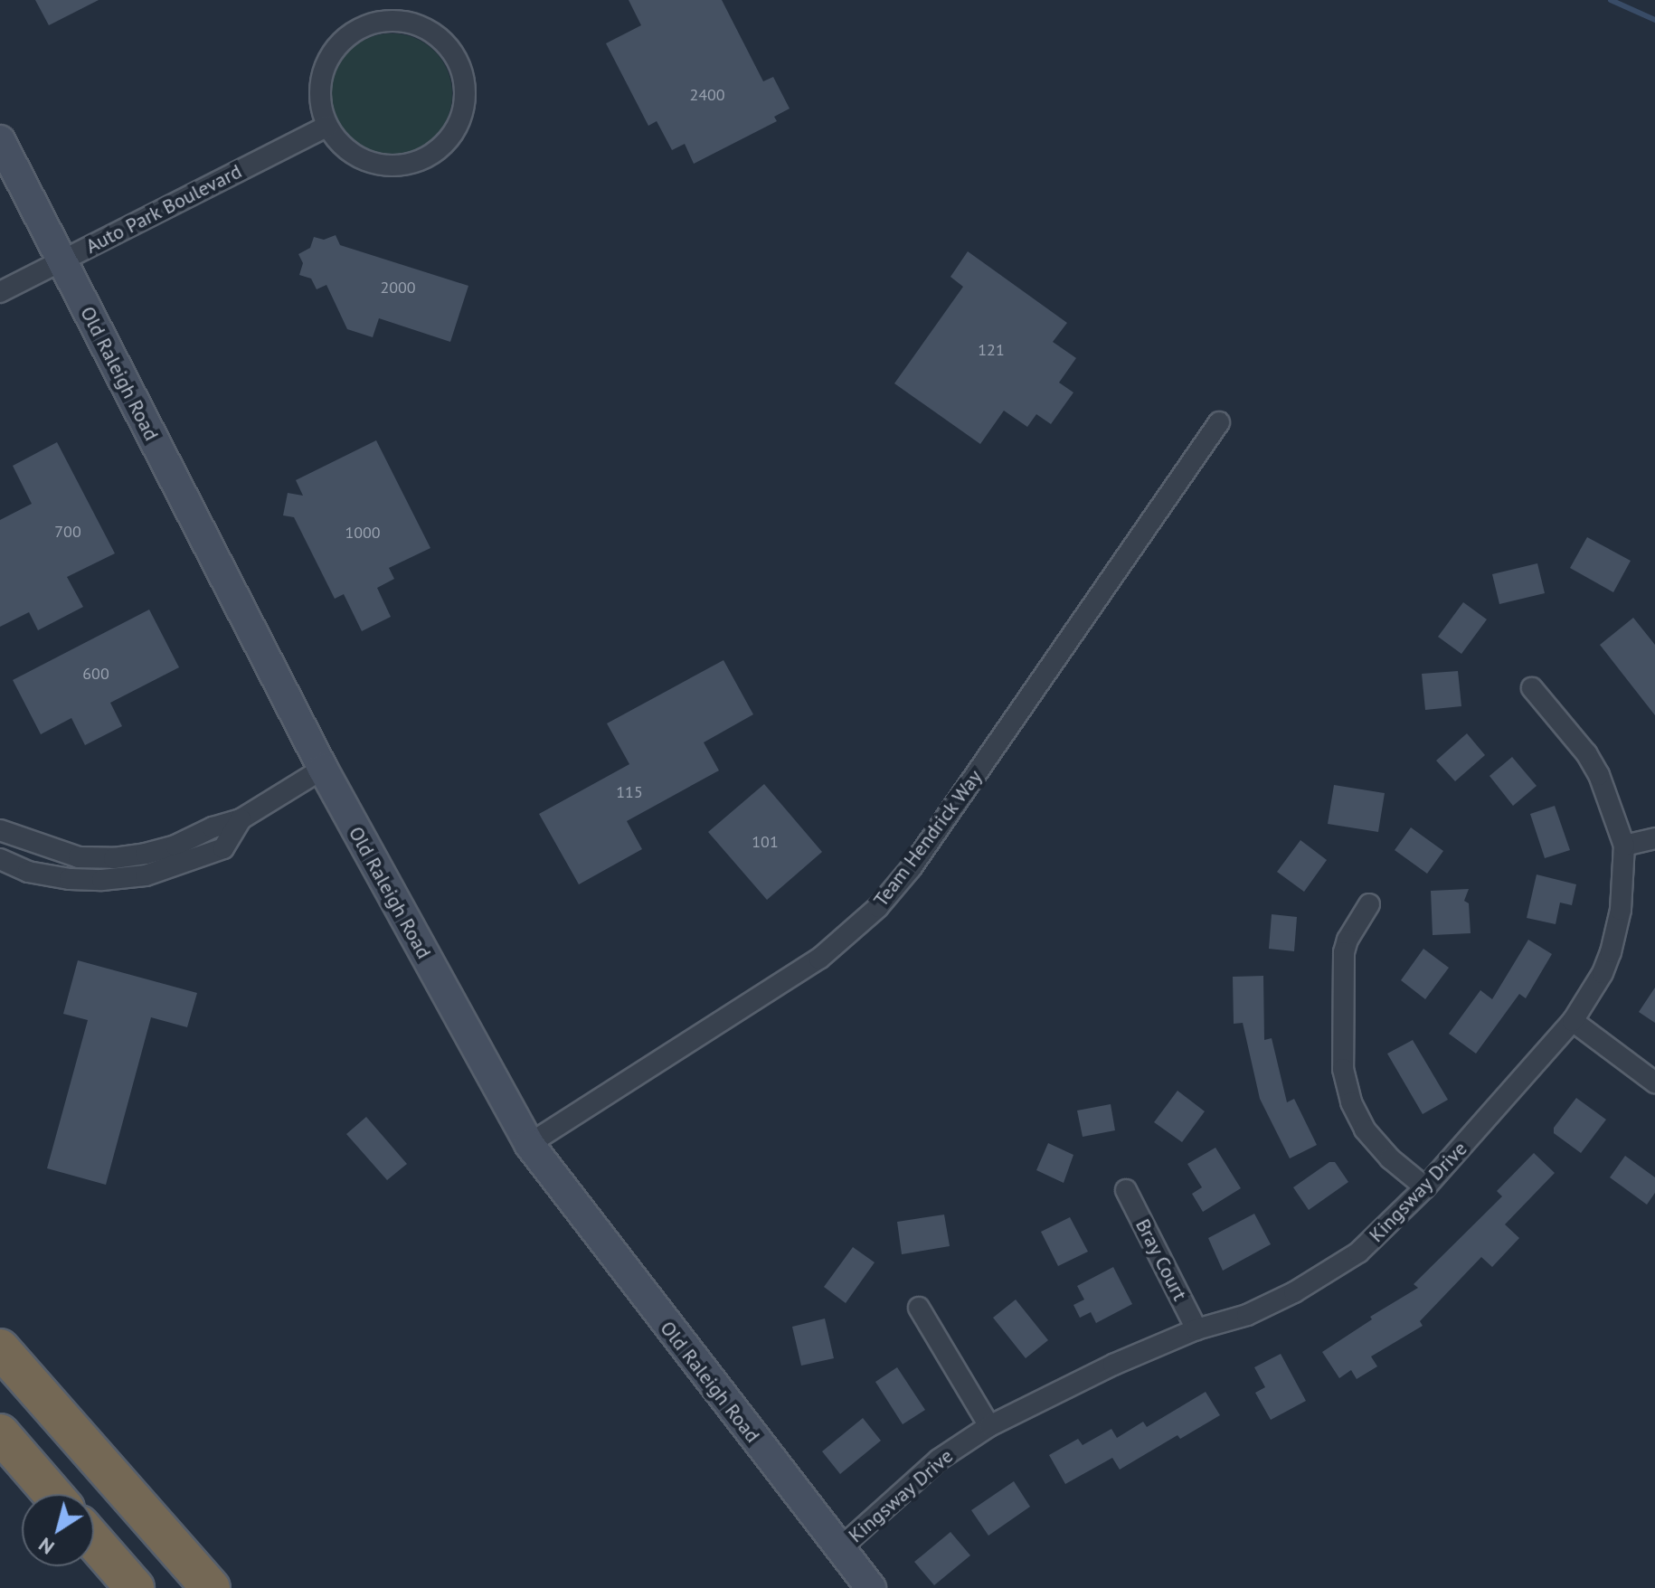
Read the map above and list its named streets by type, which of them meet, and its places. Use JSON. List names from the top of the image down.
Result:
{
  "streets": {
    "street": [
      "Auto Park Boulevard",
      "Old Raleigh Road",
      "Team Hendrick Way",
      "Kingsway Drive",
      "Bray Court"
    ]
  },
  "crossings": [
    ["Auto Park Boulevard", "Old Raleigh Road"],
    ["Old Raleigh Road", "Team Hendrick Way"],
    ["Old Raleigh Road", "Kingsway Drive"],
    ["Kingsway Drive", "Bray Court"]
  ],
  "house_numbers": [
    "2400",
    "2000",
    "121",
    "700",
    "1000",
    "600",
    "115",
    "101"
  ],
  "north": "bottom left"
}
